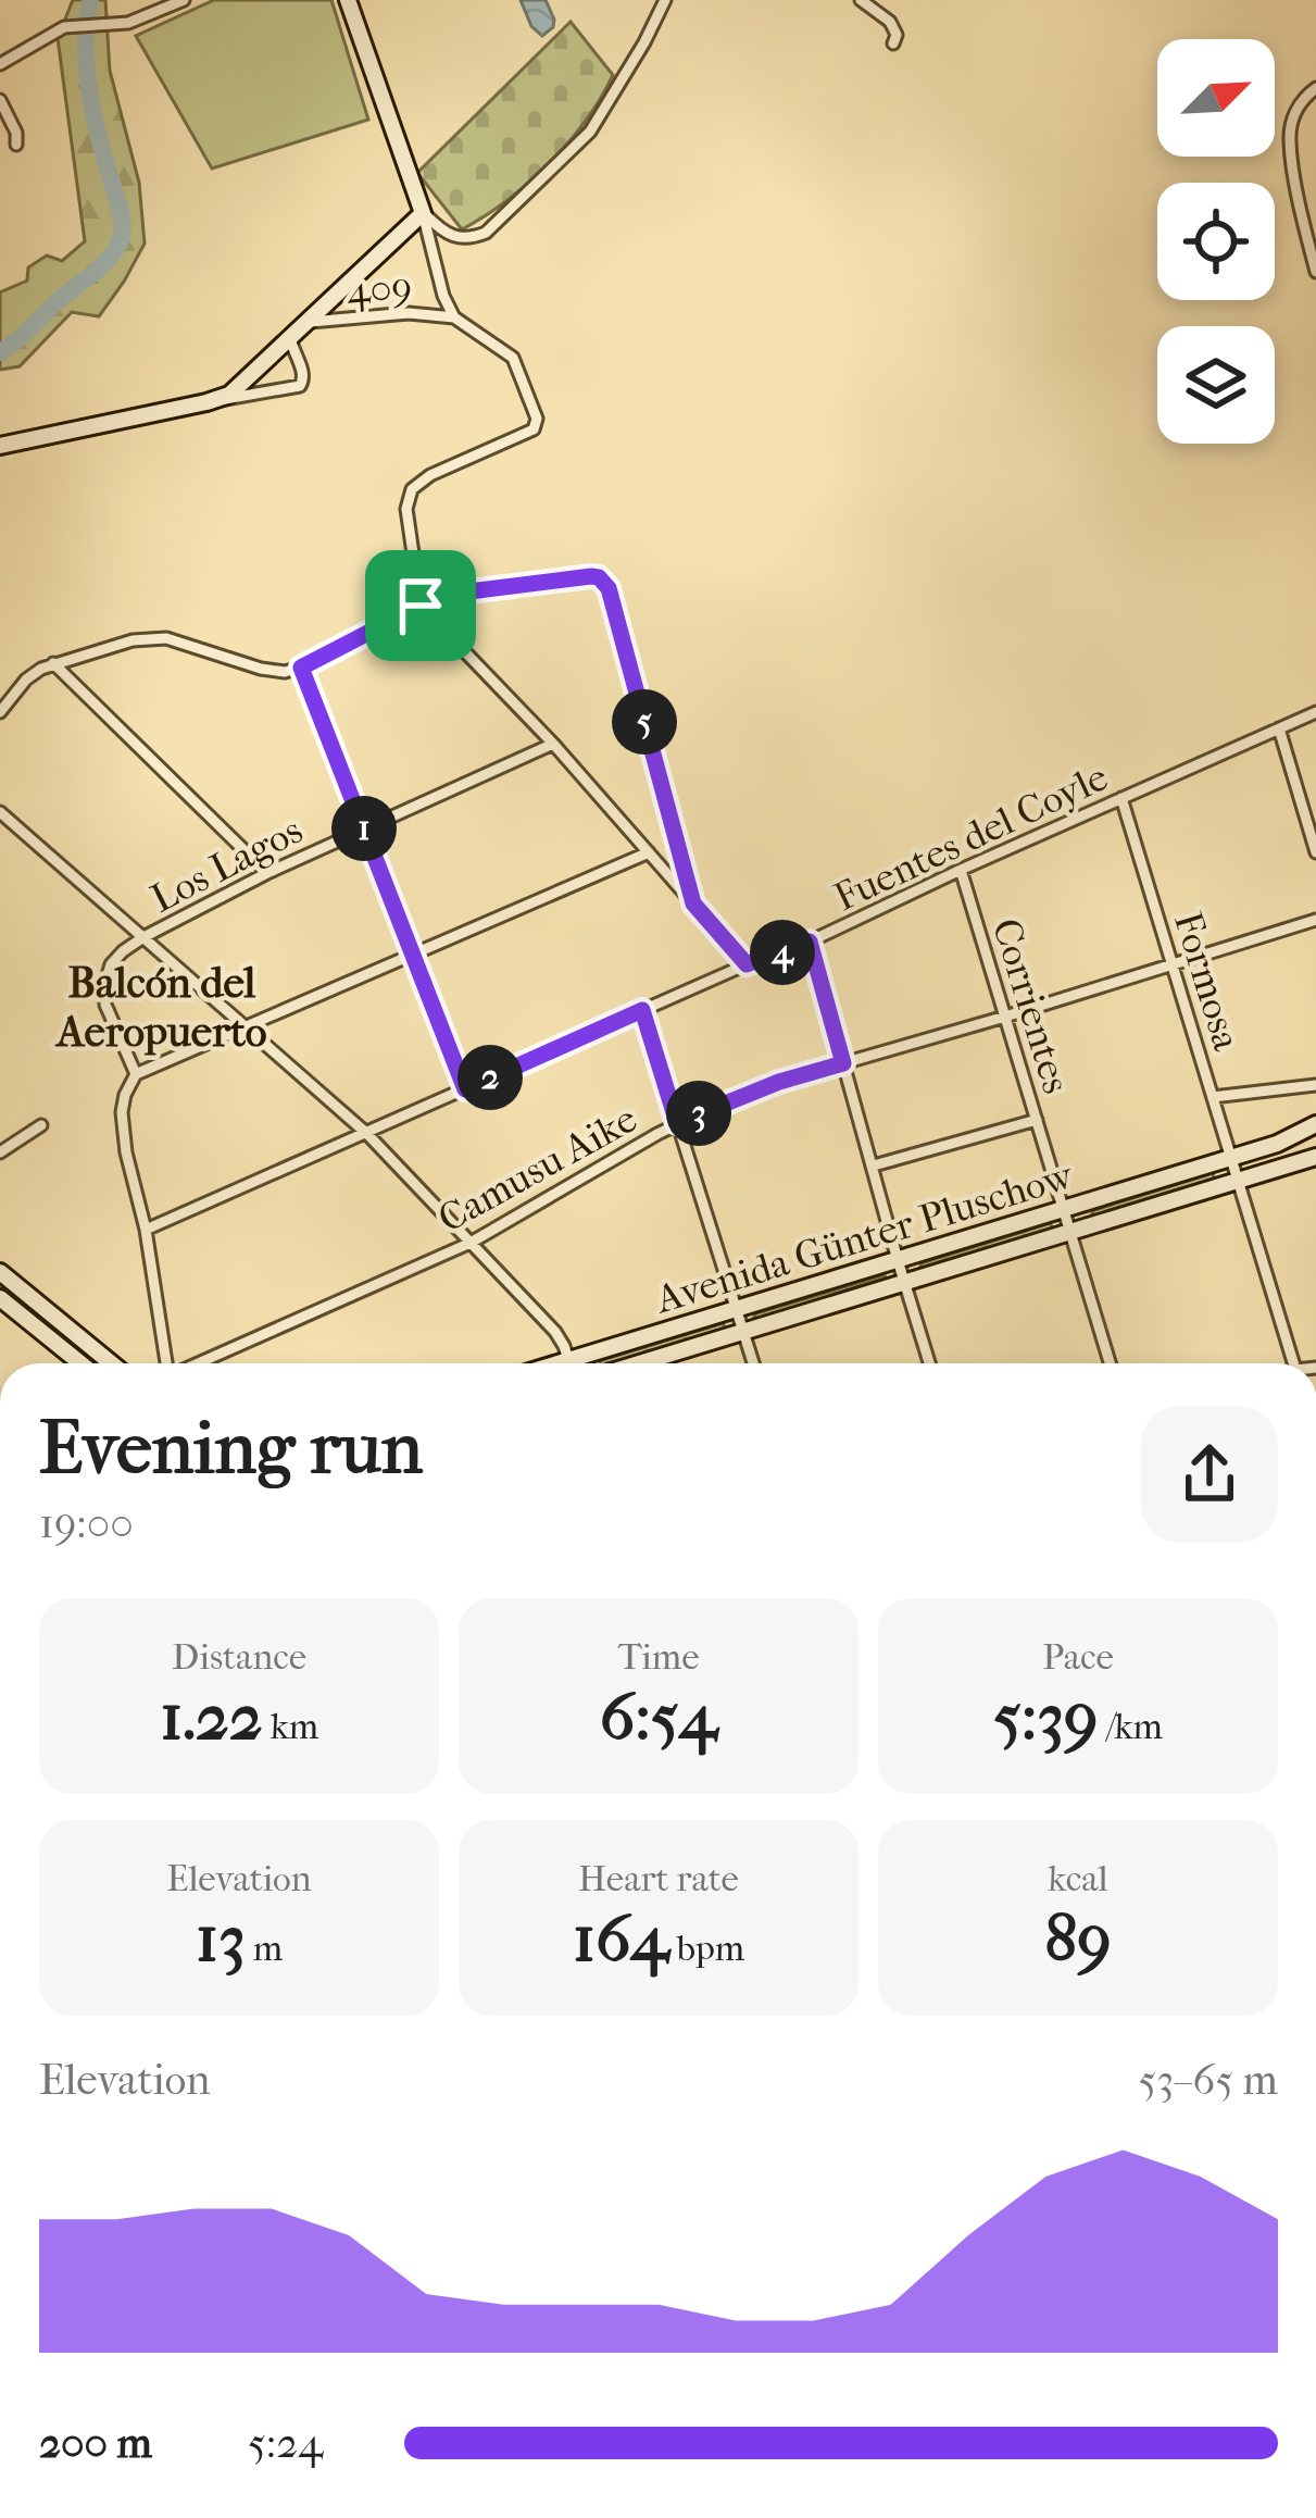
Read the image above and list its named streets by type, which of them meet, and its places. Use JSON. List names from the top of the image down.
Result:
{
  "streets": {
    "street": [
      "409",
      "Fuentes del Coyle",
      "Los Lagos",
      "Formosa",
      "Corrientes",
      "Camusu Aike",
      "Avenida Günter Pluschow"
    ]
  },
  "crossings": [
    ["Fuentes del Coyle", "Formosa"],
    ["Fuentes del Coyle", "Corrientes"],
    ["Formosa", "Camusu Aike"],
    ["Formosa", "Avenida Günter Pluschow"],
    ["Corrientes", "Camusu Aike"],
    ["Corrientes", "Avenida Günter Pluschow"]
  ],
  "districts": ["Balcón del Aeropuerto"],
  "north": "top right",
  "page": {
    "pins": [
      "5",
      "1",
      "4",
      "2",
      "3"
    ],
    "heading": ["Evening run", "19:00"],
    "stats": [
      ["Distance", "1.22 km"],
      ["Time", "6:54"],
      ["Pace", "5:39 /km"],
      ["Elevation", "13 m"],
      ["Heart rate", "164 bpm"],
      ["kcal", "89"]
    ],
    "chart": ["Elevation", "53–65 m"],
    "list": [
      {
        "name": "200 m",
        "note": "5:24"
      }
    ]
  }
}
